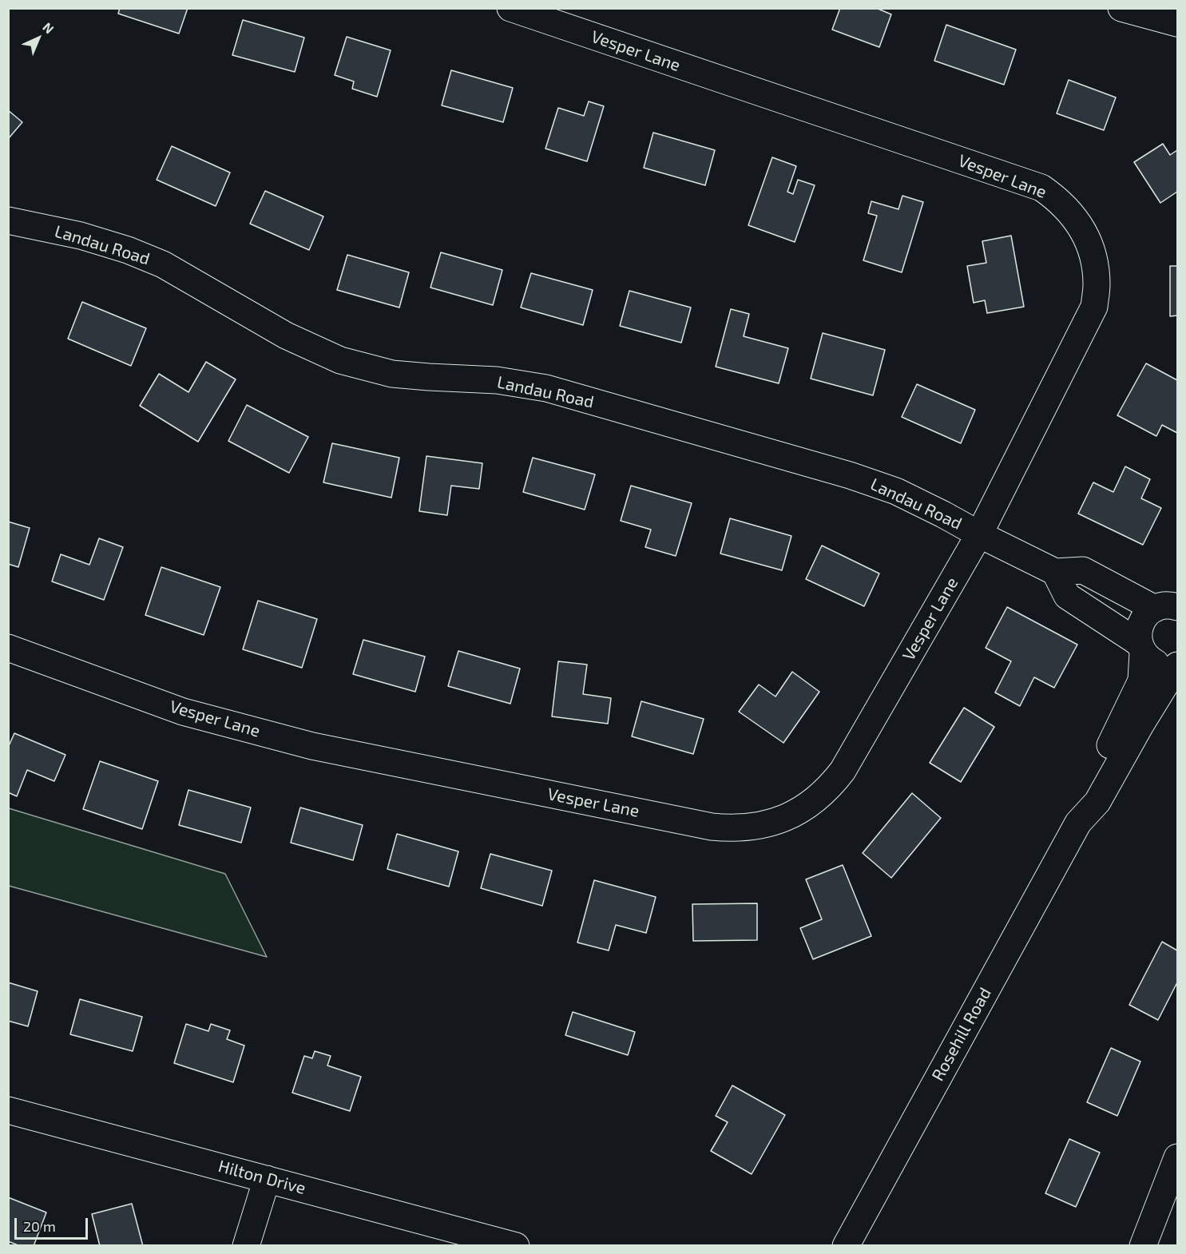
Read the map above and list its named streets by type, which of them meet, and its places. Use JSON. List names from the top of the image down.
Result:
{
  "streets": {
    "street": [
      "Vesper Lane",
      "Landau Road",
      "Rosehill Road",
      "Hilton Drive"
    ]
  },
  "crossings": [
    ["Vesper Lane", "Landau Road"],
    ["Landau Road", "Rosehill Road"]
  ],
  "scale_bar": "20 m",
  "north": "top right"
}
